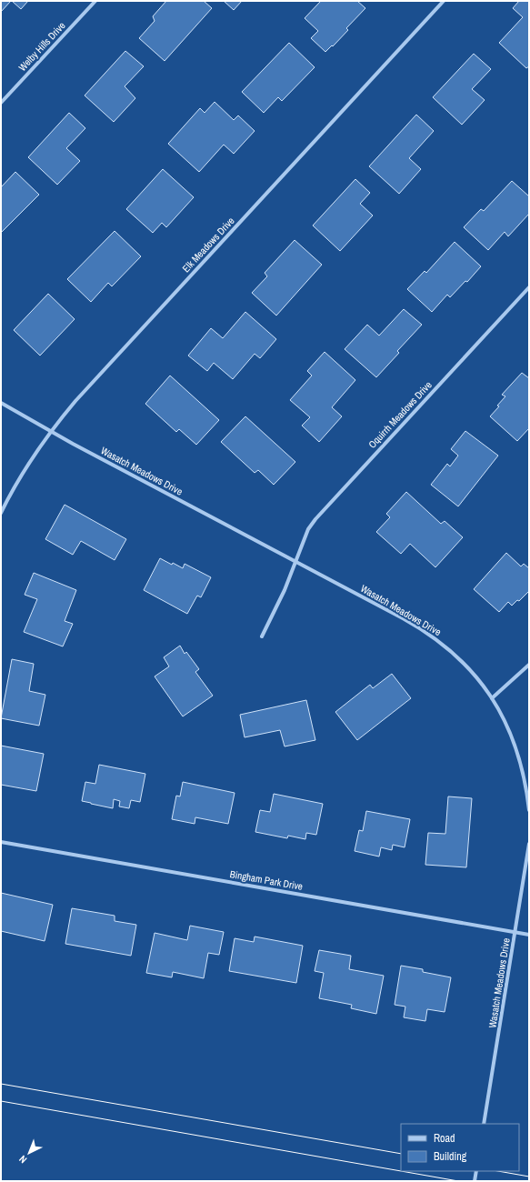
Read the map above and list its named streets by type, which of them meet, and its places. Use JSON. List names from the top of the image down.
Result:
{
  "streets": {
    "street": [
      "Welby Hills Drive",
      "Elk Meadows Drive",
      "Oquirrh Meadows Drive",
      "Wasatch Meadows Drive",
      "Bingham Park Drive"
    ]
  },
  "crossings": [
    ["Elk Meadows Drive", "Wasatch Meadows Drive"],
    ["Oquirrh Meadows Drive", "Wasatch Meadows Drive"],
    ["Wasatch Meadows Drive", "Bingham Park Drive"]
  ],
  "legend": ["Road", "Building"],
  "north": "bottom left"
}
